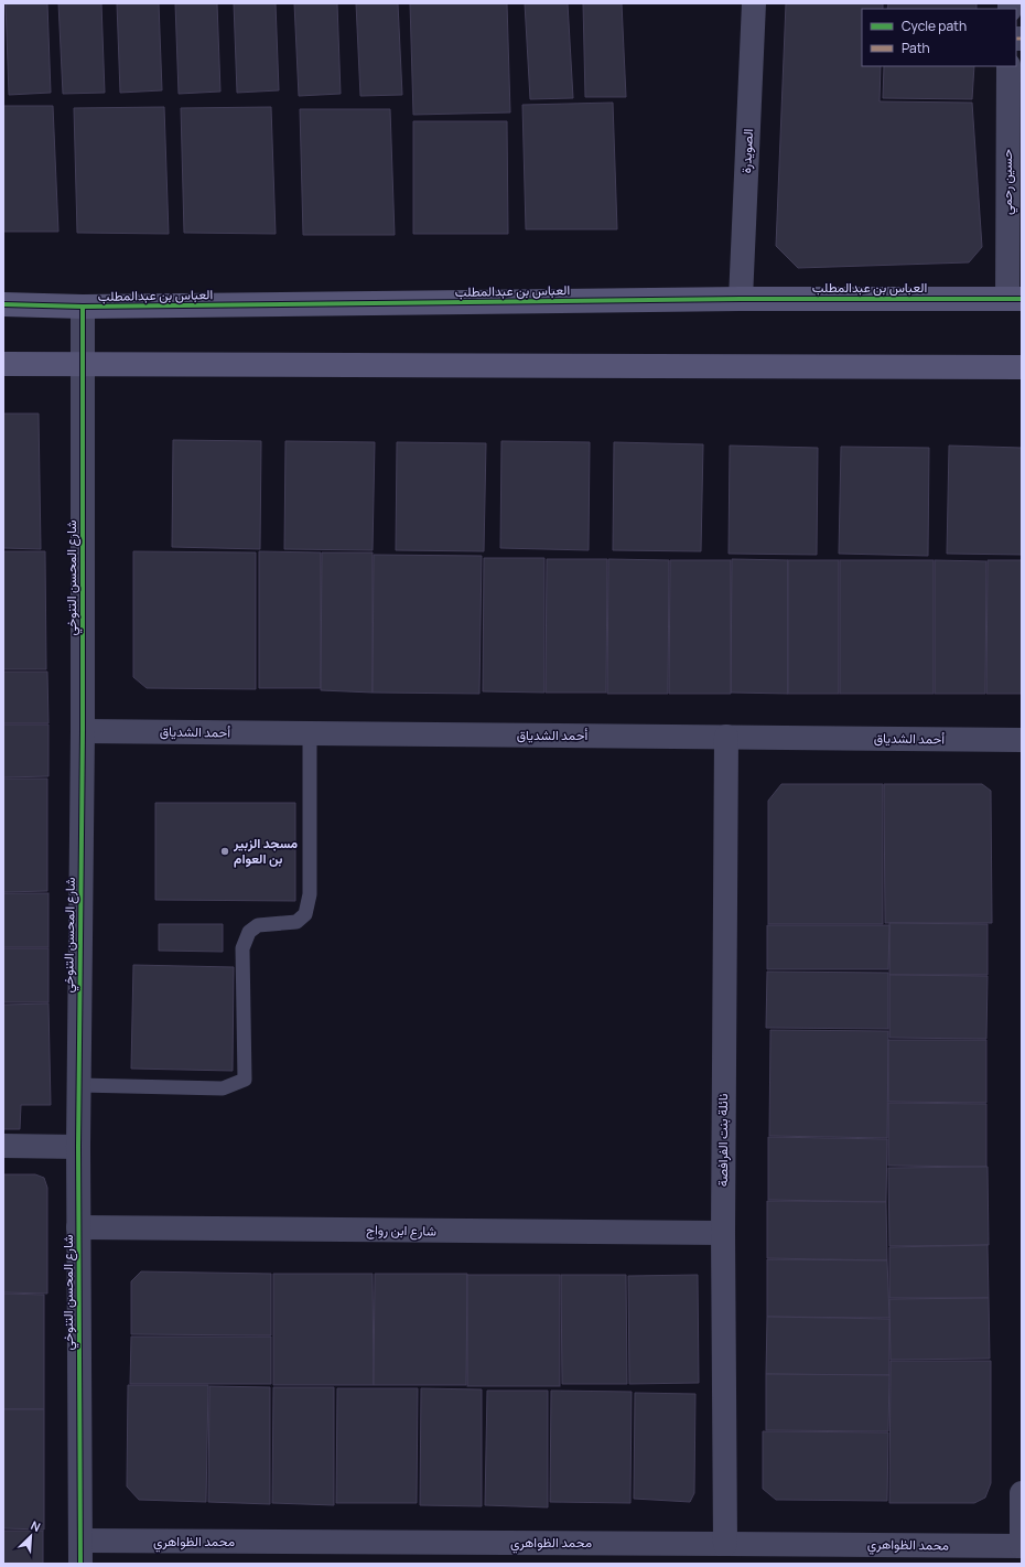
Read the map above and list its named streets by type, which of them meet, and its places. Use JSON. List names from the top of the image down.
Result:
{
  "streets": {
    "street": [
      "الصويدرة",
      "حسين رحمي",
      "العباس بن عبدالمطلب",
      "شارع المحسن التنوخي",
      "أحمد الشدياق",
      "نائلة بنت الفرافصة",
      "شارع ابن رواج",
      "محمد الظواهري"
    ]
  },
  "crossings": [
    ["الصويدرة", "العباس بن عبدالمطلب"],
    ["حسين رحمي", "العباس بن عبدالمطلب"],
    ["العباس بن عبدالمطلب", "شارع المحسن التنوخي"],
    ["شارع المحسن التنوخي", "أحمد الشدياق"],
    ["شارع المحسن التنوخي", "شارع ابن رواج"],
    ["شارع المحسن التنوخي", "محمد الظواهري"],
    ["أحمد الشدياق", "نائلة بنت الفرافصة"],
    ["نائلة بنت الفرافصة", "شارع ابن رواج"],
    ["نائلة بنت الفرافصة", "محمد الظواهري"]
  ],
  "places": ["مسجد الزبير بن العوام"],
  "legend": ["Cycle path", "Path"],
  "north": "top right"
}
